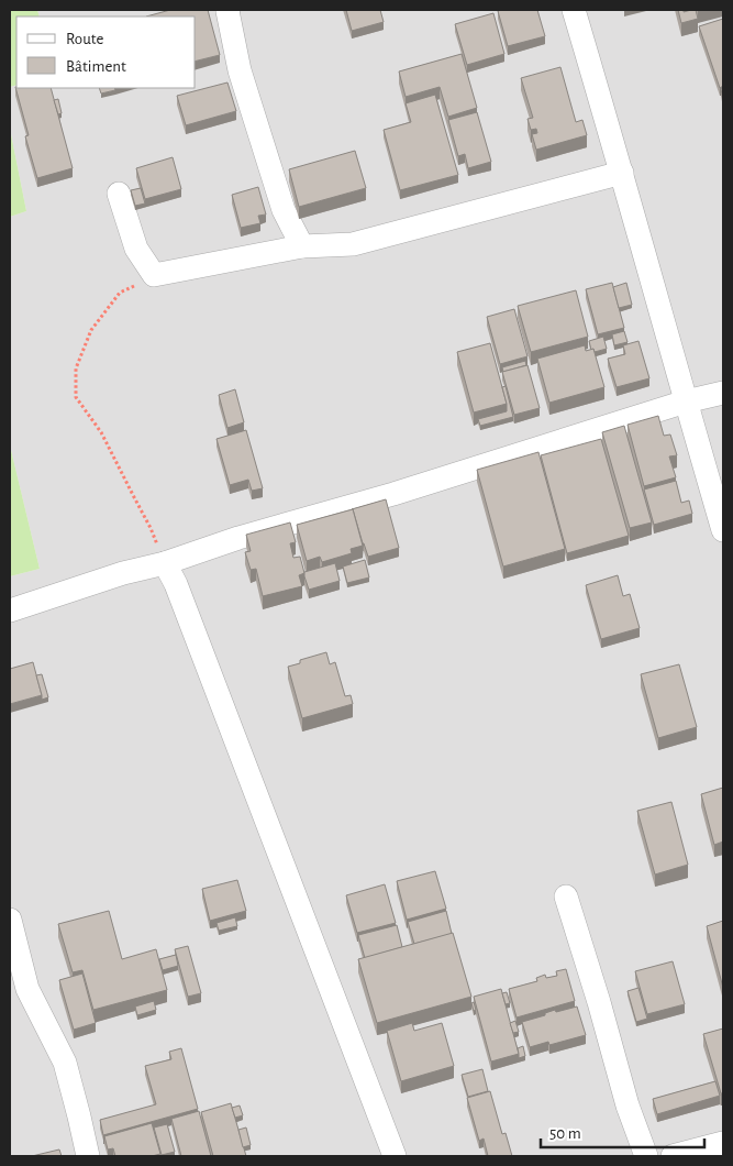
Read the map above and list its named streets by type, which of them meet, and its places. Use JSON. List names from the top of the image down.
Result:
{
  "legend": ["Route", "Bâtiment"],
  "scale_bar": "50 m"
}
